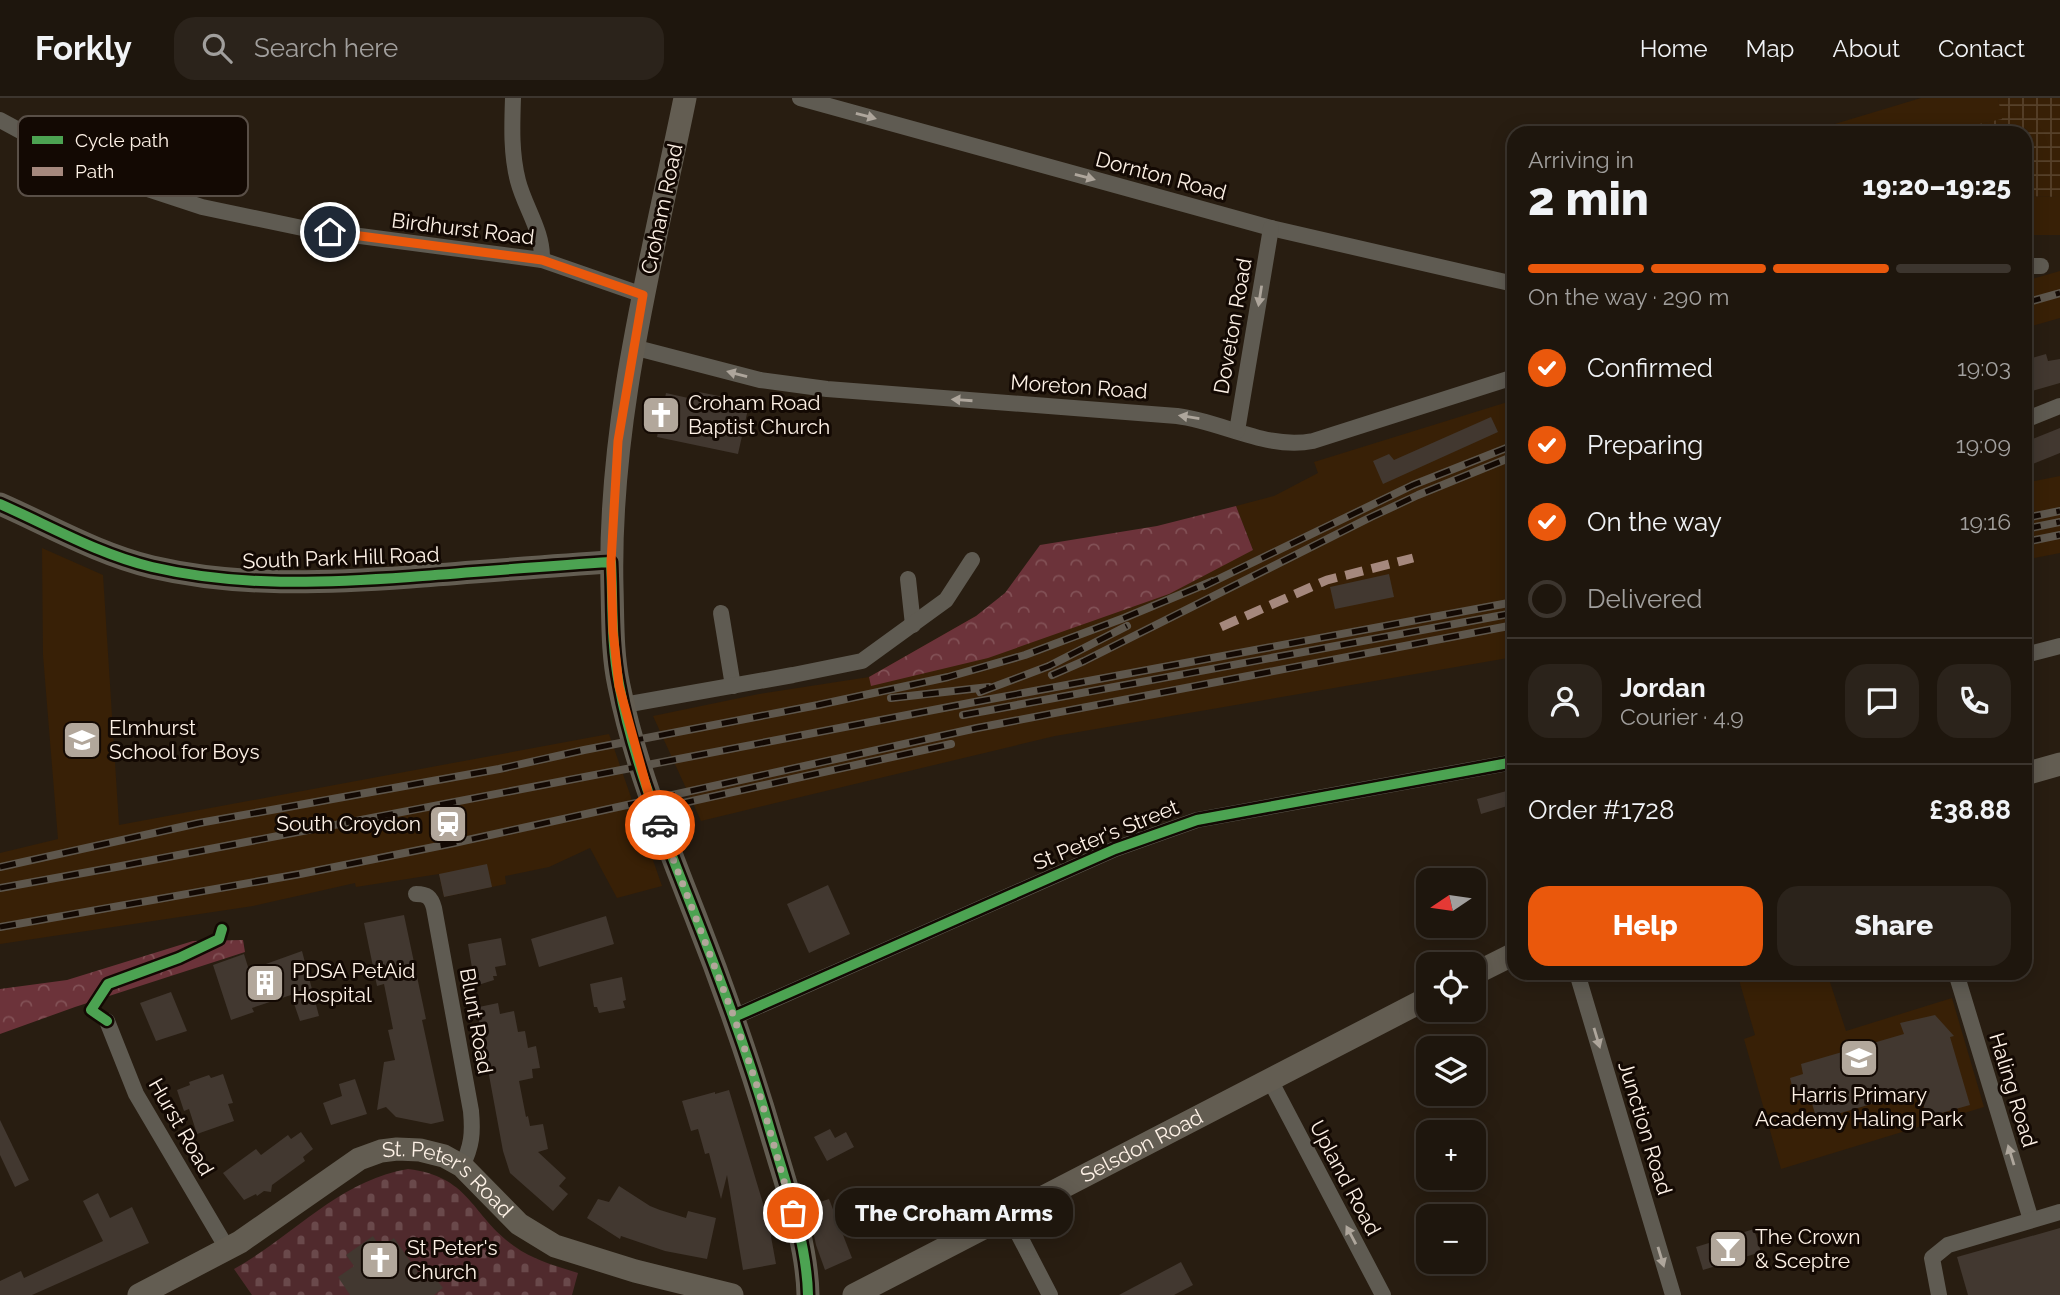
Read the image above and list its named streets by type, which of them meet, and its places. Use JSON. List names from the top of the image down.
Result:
{
  "streets": {
    "main road": [
      "Croham Road",
      "South Park Hill Road",
      "Selsdon Road",
      "St. Peter's Road"
    ],
    "street": [
      "Dornton Road",
      "Birdhurst Road",
      "Doveton Road",
      "Moreton Road",
      "St Peter's Street",
      "Blunt Road",
      "Haling Road",
      "Hurst Road",
      "Junction Road",
      "Upland Road"
    ]
  },
  "crossings": [
    ["Dornton Road", "Doveton Road"],
    ["Croham Road", "Birdhurst Road"],
    ["Croham Road", "Moreton Road"],
    ["Croham Road", "South Park Hill Road"],
    ["Croham Road", "St Peter's Street"],
    ["Doveton Road", "Moreton Road"],
    ["Blunt Road", "St. Peter's Road"],
    ["Hurst Road", "St. Peter's Road"],
    ["Selsdon Road", "Upland Road"]
  ],
  "one_way": [
    "Dornton Road",
    "Doveton Road",
    "Moreton Road",
    "Haling Road",
    "Junction Road",
    "Upland Road"
  ],
  "places": {
    "church": ["Croham Road Baptist Church", "St Peter's Church"],
    "school or university": ["Elmhurst School for Boys", "Harris Primary Academy Haling Park"],
    "station": ["South Croydon"],
    "building": ["PDSA PetAid Hospital"],
    "other": ["The Croham Arms"],
    "bar": ["The Crown & Sceptre"]
  },
  "legend": ["Cycle path", "Path"],
  "north": "left",
  "page": {
    "header": "Forkly",
    "search": "Search here",
    "nav": [
      "Home",
      "Map",
      "About",
      "Contact"
    ],
    "heading": ["2 min", "Arriving in", "19:20–19:25"],
    "panel": [
      "Jordan",
      "Courier · 4.9",
      "Order #1728",
      "£38.88"
    ],
    "bar": "On the way · 290 m",
    "list": [
      ["Confirmed", "19:03"],
      ["Preparing", "19:09"],
      ["On the way", "19:16"],
      "Delivered"
    ],
    "map_buttons": ["+", "−"],
    "buttons": ["Help", "Share"],
    "bubble": "The Croham Arms"
  }
}
